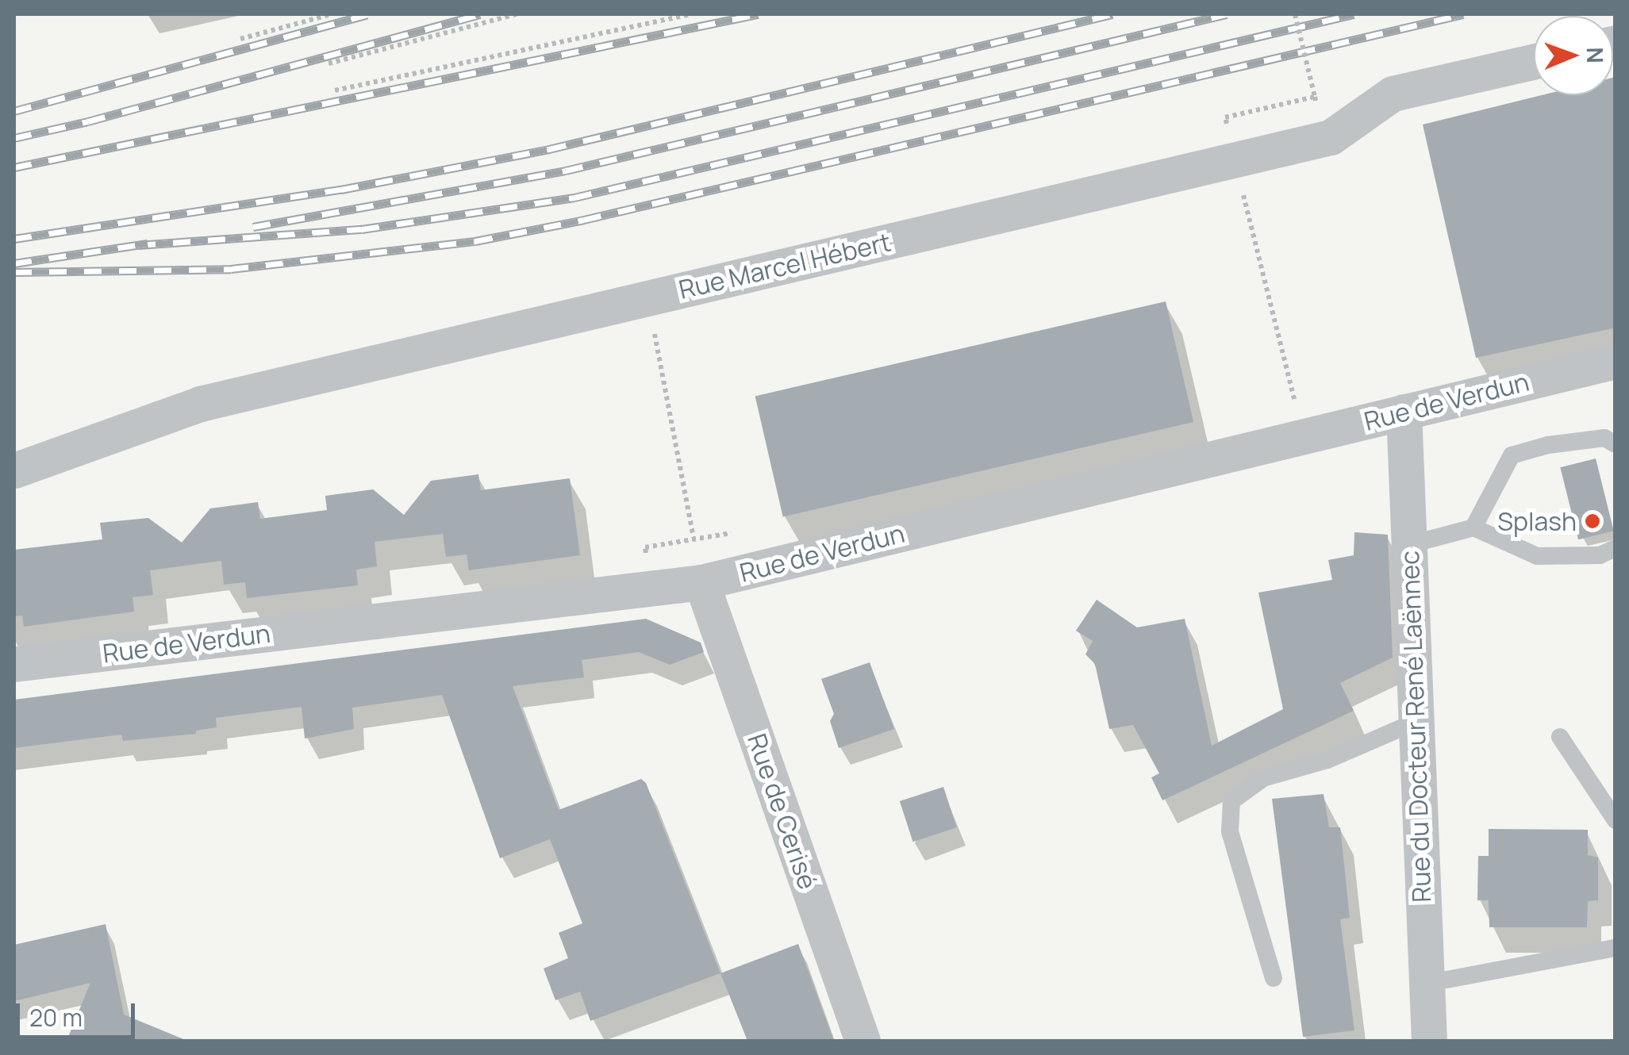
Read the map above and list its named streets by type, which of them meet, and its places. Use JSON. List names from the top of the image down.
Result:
{
  "streets": {
    "street": [
      "Rue Marcel Hébert",
      "Rue de Verdun",
      "Rue du Docteur René Laënnec",
      "Rue de Cerisé"
    ]
  },
  "crossings": [
    ["Rue de Verdun", "Rue du Docteur René Laënnec"],
    ["Rue de Verdun", "Rue de Cerisé"]
  ],
  "places": ["Splash"],
  "scale_bar": "20 m",
  "north": "right"
}
